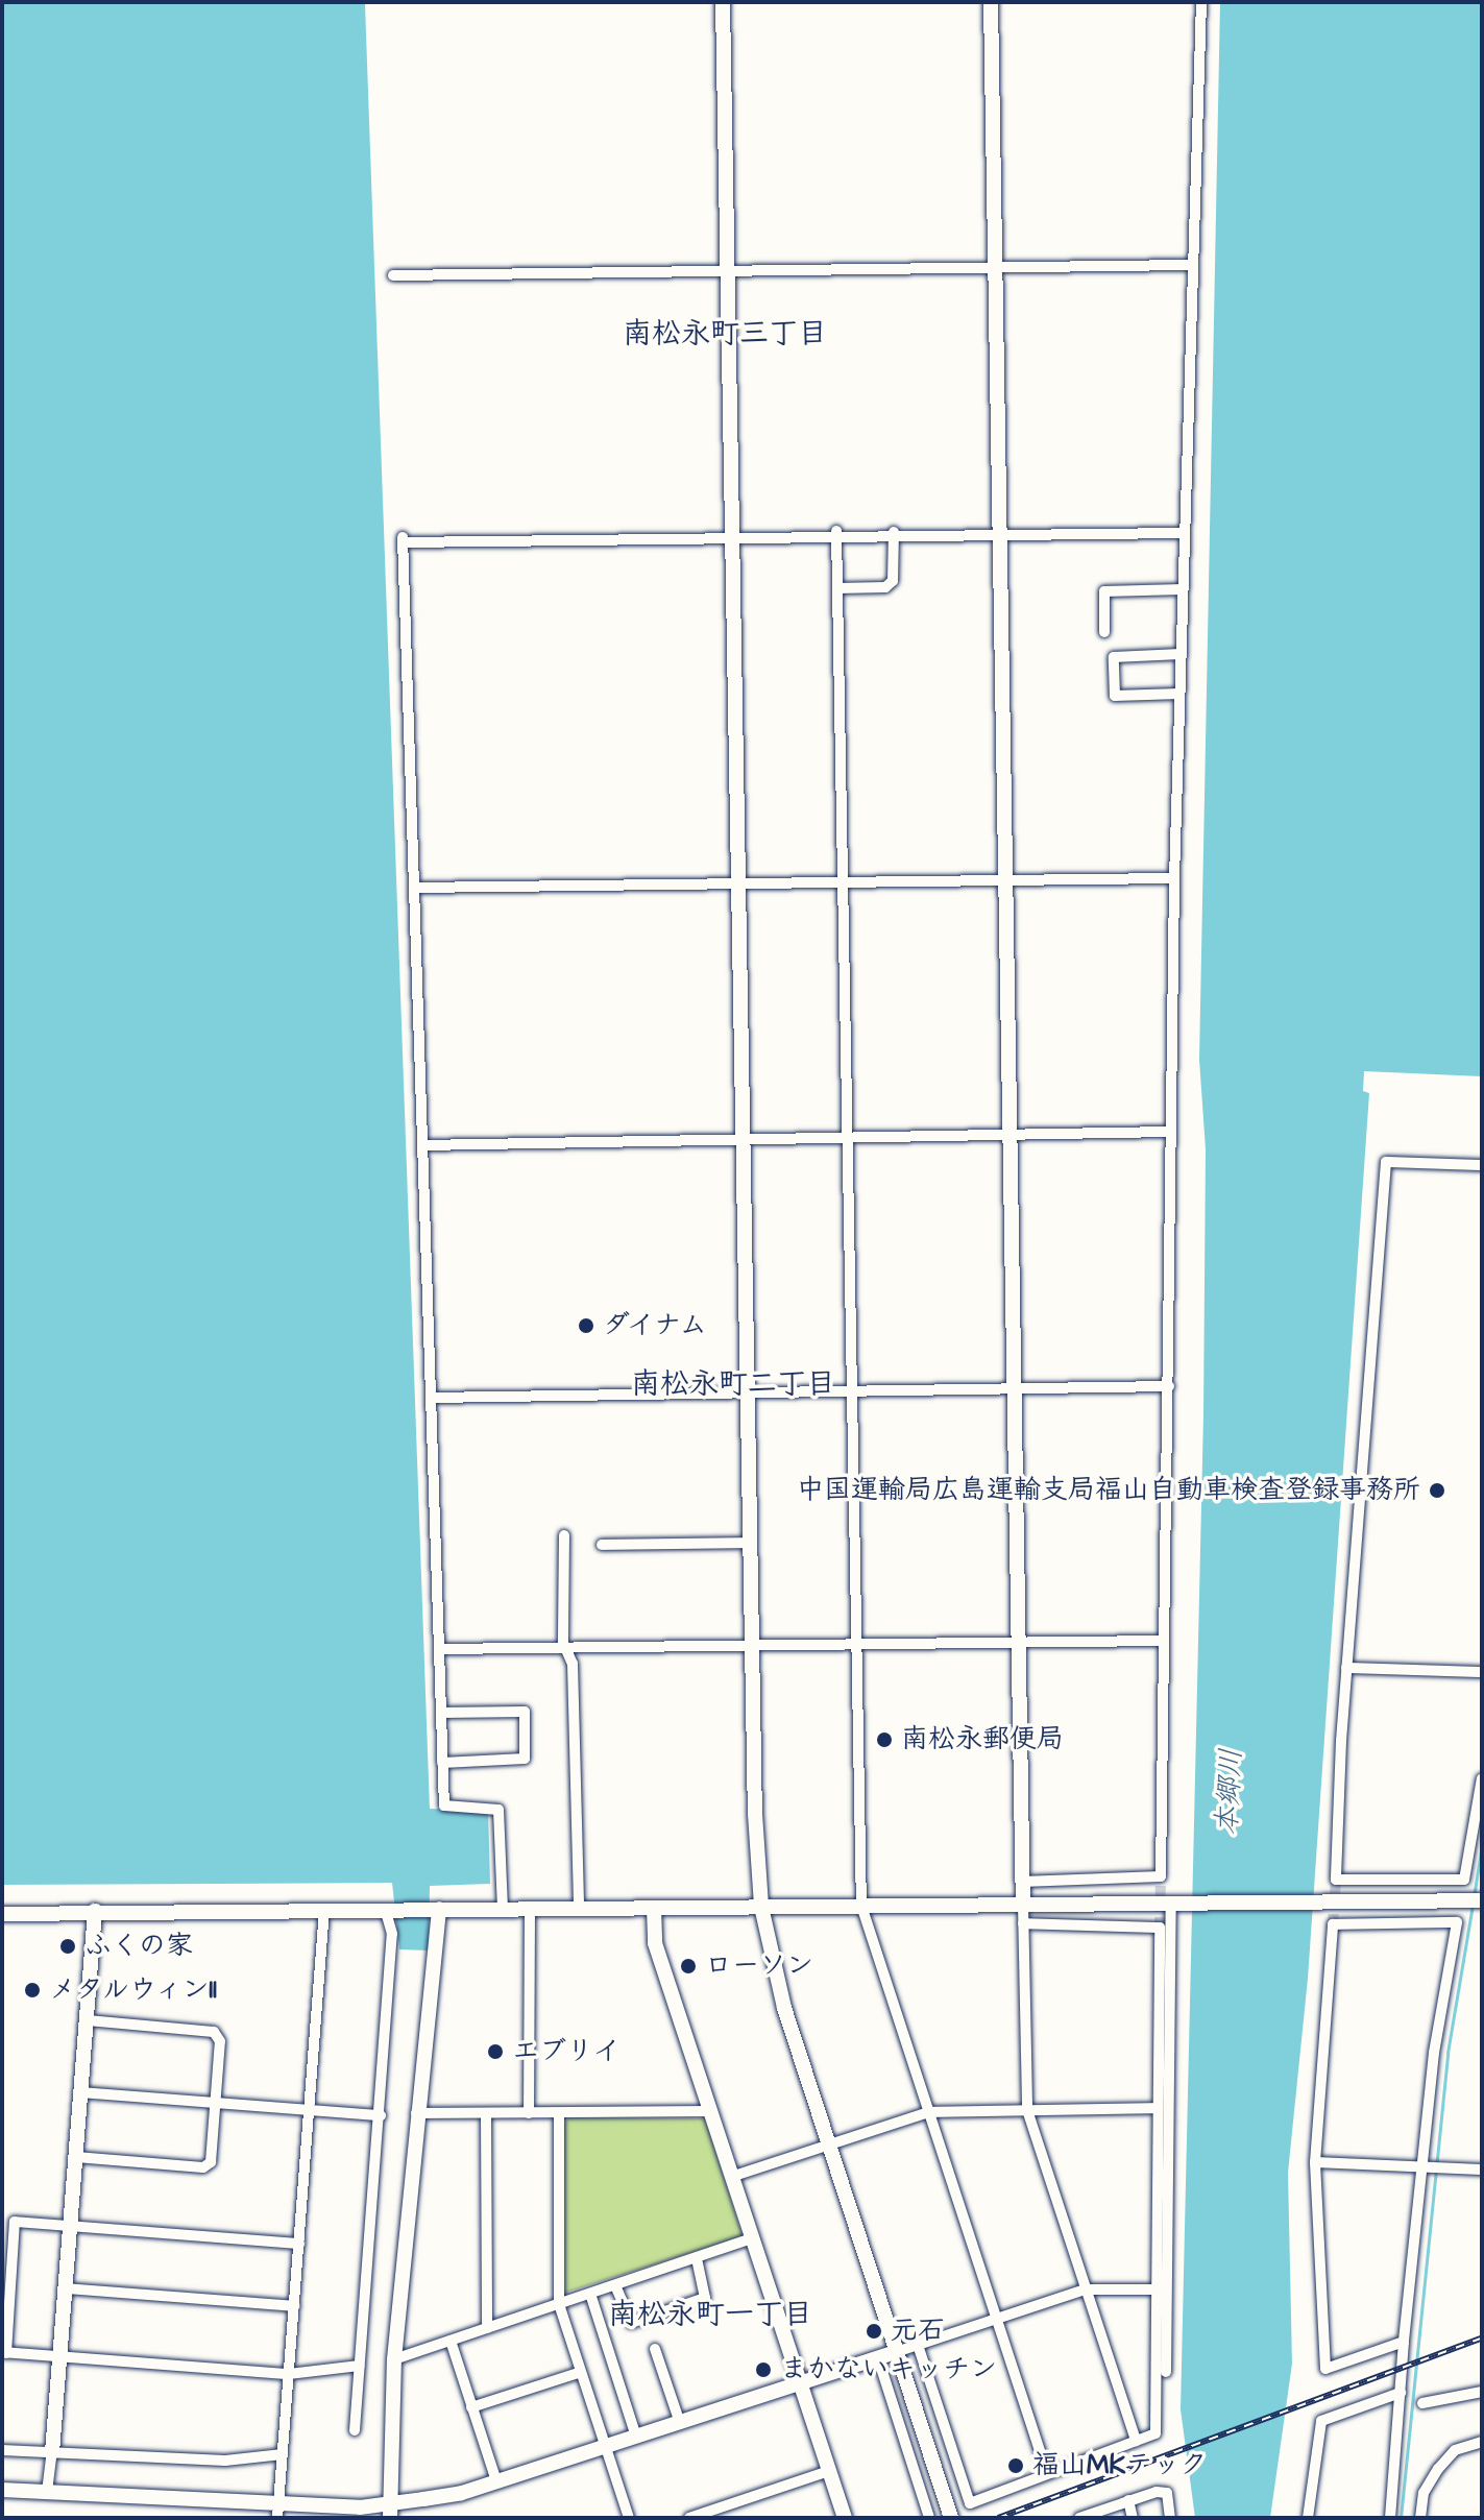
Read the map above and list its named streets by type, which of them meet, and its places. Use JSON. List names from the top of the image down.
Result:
{
  "districts": ["南松永町三丁目", "南松永町二丁目", "南松永町一丁目"],
  "water": ["本郷川"],
  "places": [
    "ダイナム",
    "中国運輸局広島運輸支局福山自動車検査登録事務所",
    "南松永郵便局",
    "ふくの家",
    "ローソン",
    "メタルウィンII",
    "エブリイ",
    "元石",
    "まかないキッチン",
    "福山MKテック"
  ]
}
